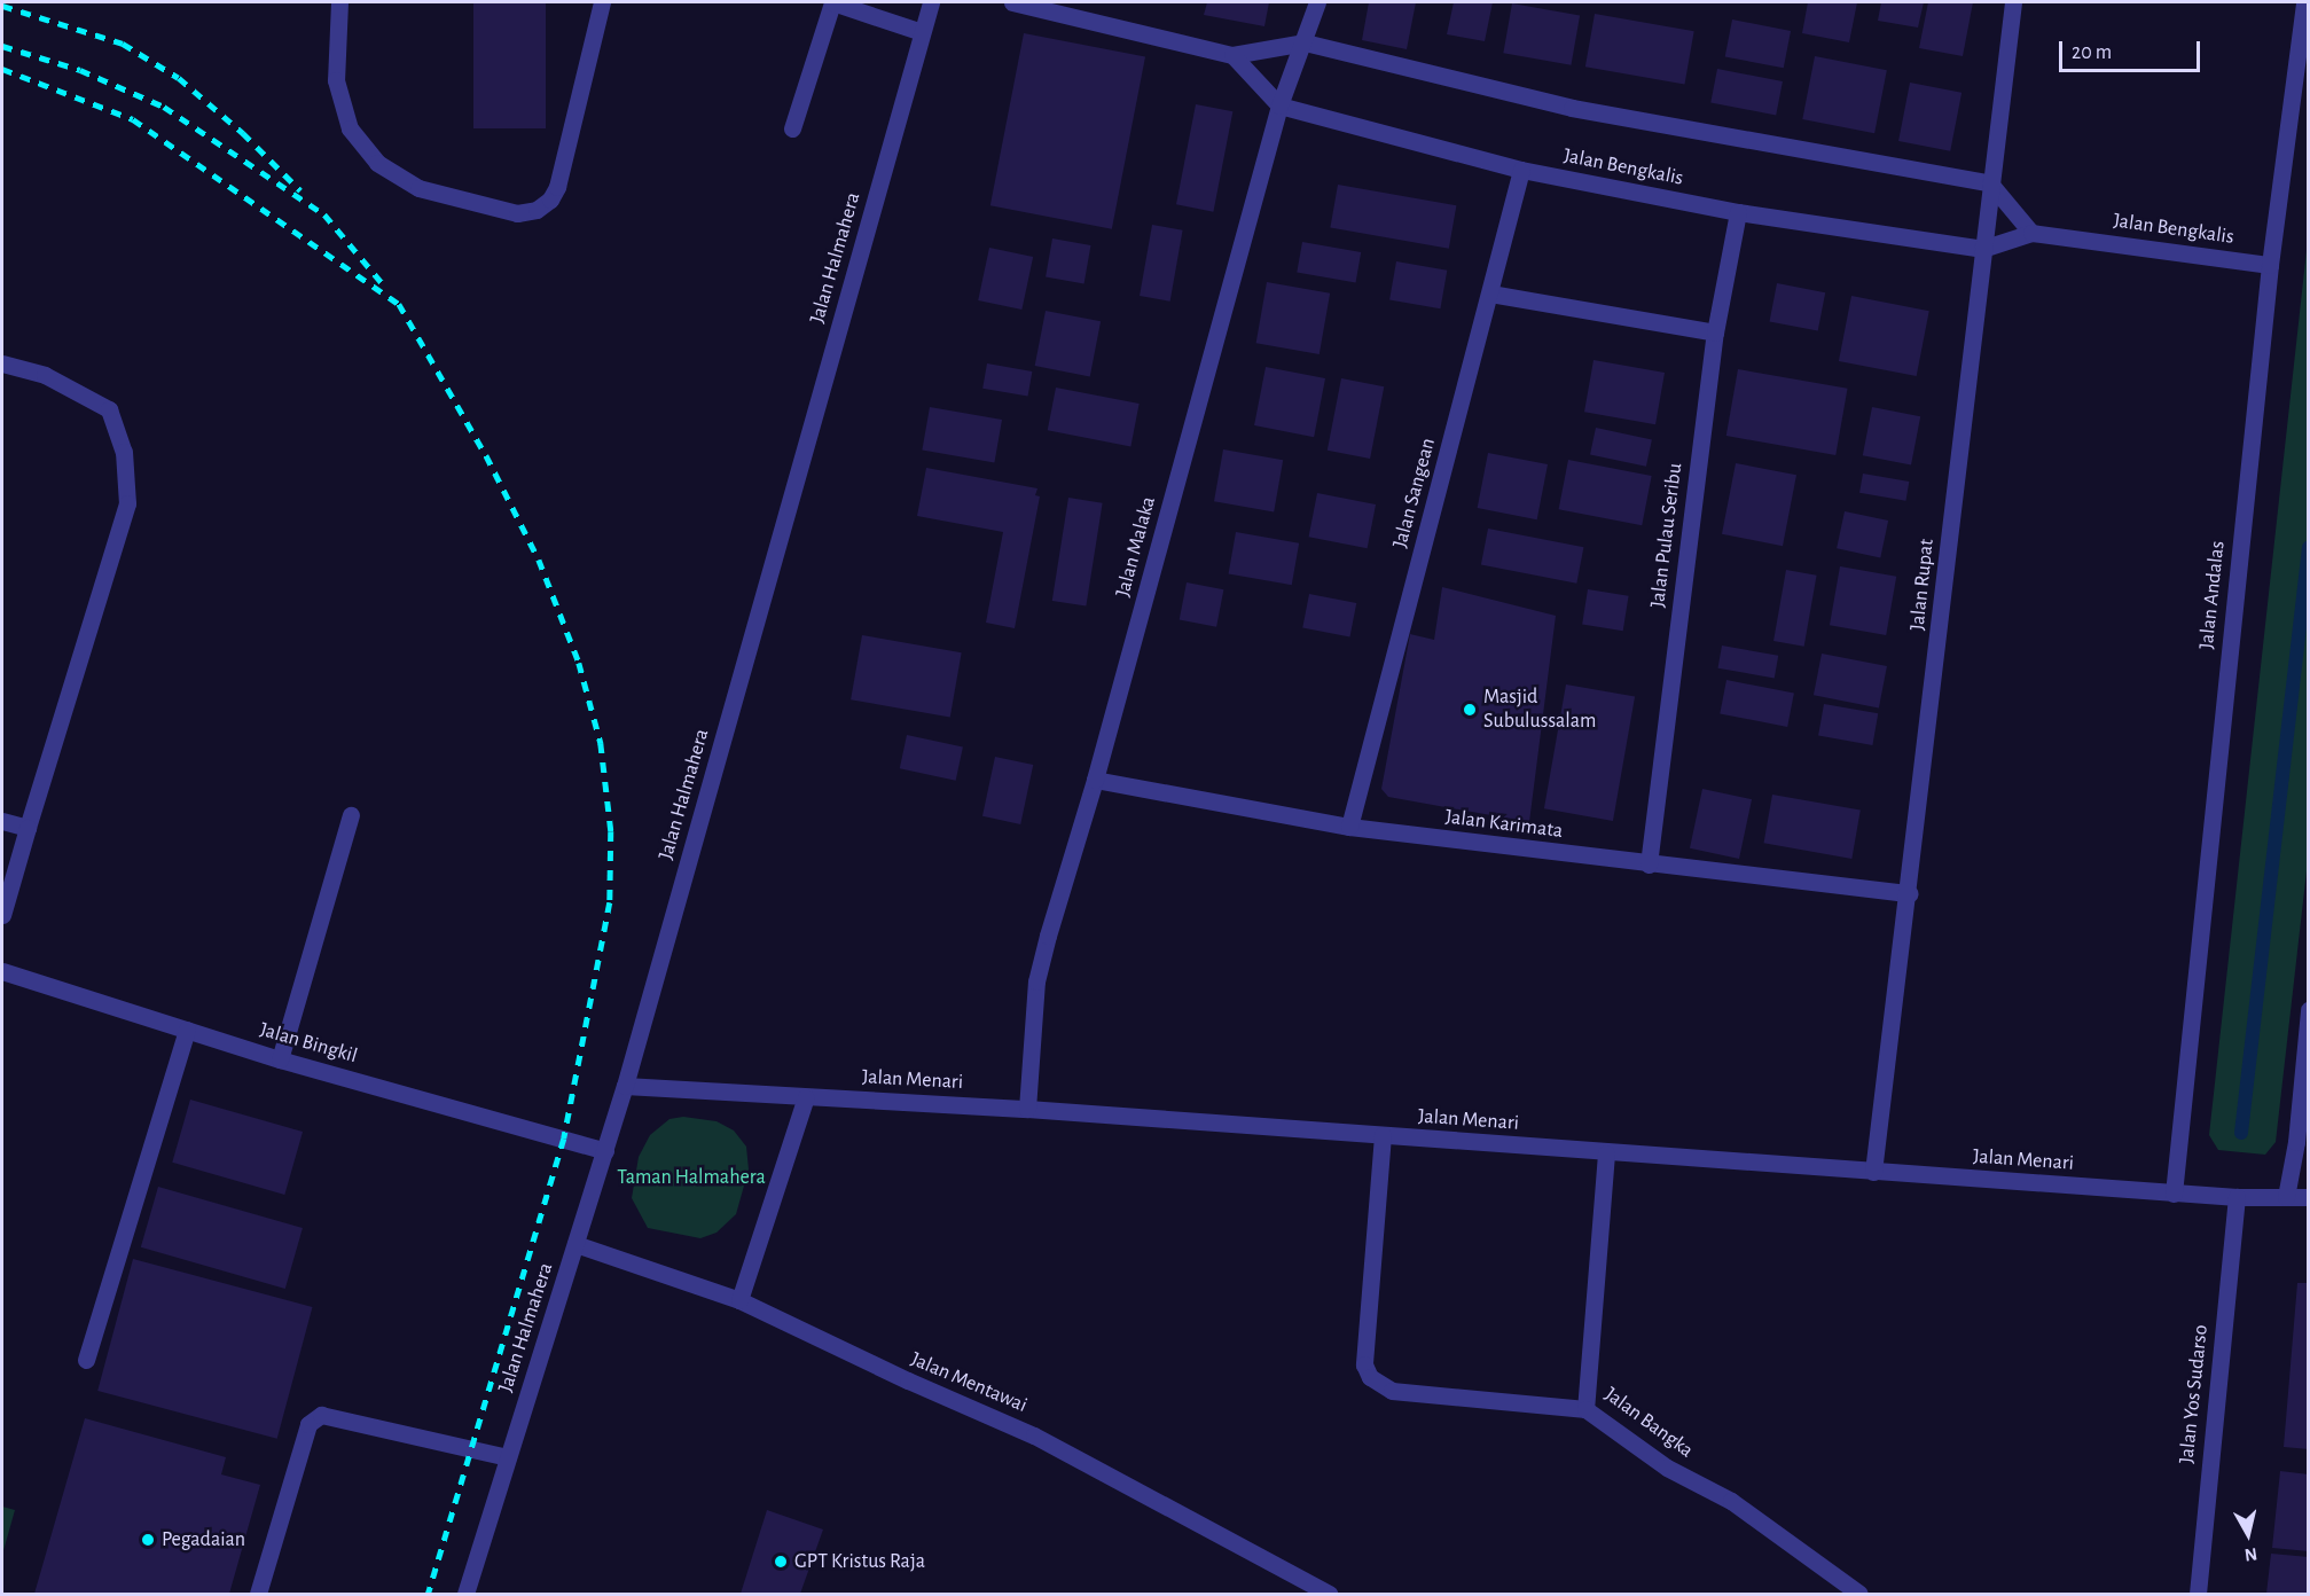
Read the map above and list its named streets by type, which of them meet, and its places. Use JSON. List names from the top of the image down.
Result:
{
  "streets": {
    "street": [
      "Jalan Bengkalis",
      "Jalan Halmahera",
      "Jalan Sangean",
      "Jalan Pulau Seribu",
      "Jalan Malaka",
      "Jalan Rupat",
      "Jalan Andalas",
      "Jalan Karimata",
      "Jalan Bingkil",
      "Jalan Menari",
      "Jalan Mentawai",
      "Jalan Yos Sudarso",
      "Jalan Bangka"
    ]
  },
  "crossings": [
    ["Jalan Bengkalis", "Jalan Sangean"],
    ["Jalan Bengkalis", "Jalan Pulau Seribu"],
    ["Jalan Bengkalis", "Jalan Malaka"],
    ["Jalan Bengkalis", "Jalan Rupat"],
    ["Jalan Bengkalis", "Jalan Andalas"],
    ["Jalan Halmahera", "Jalan Bingkil"],
    ["Jalan Halmahera", "Jalan Menari"],
    ["Jalan Halmahera", "Jalan Mentawai"],
    ["Jalan Sangean", "Jalan Karimata"],
    ["Jalan Pulau Seribu", "Jalan Karimata"],
    ["Jalan Malaka", "Jalan Karimata"],
    ["Jalan Malaka", "Jalan Menari"],
    ["Jalan Rupat", "Jalan Karimata"],
    ["Jalan Rupat", "Jalan Menari"],
    ["Jalan Andalas", "Jalan Menari"],
    ["Jalan Menari", "Jalan Yos Sudarso"],
    ["Jalan Menari", "Jalan Bangka"]
  ],
  "parks": ["Taman Halmahera"],
  "places": ["Masjid Subulussalam", "Pegadaian", "GPT Kristus Raja"],
  "scale_bar": "20 m",
  "north": "bottom"
}
